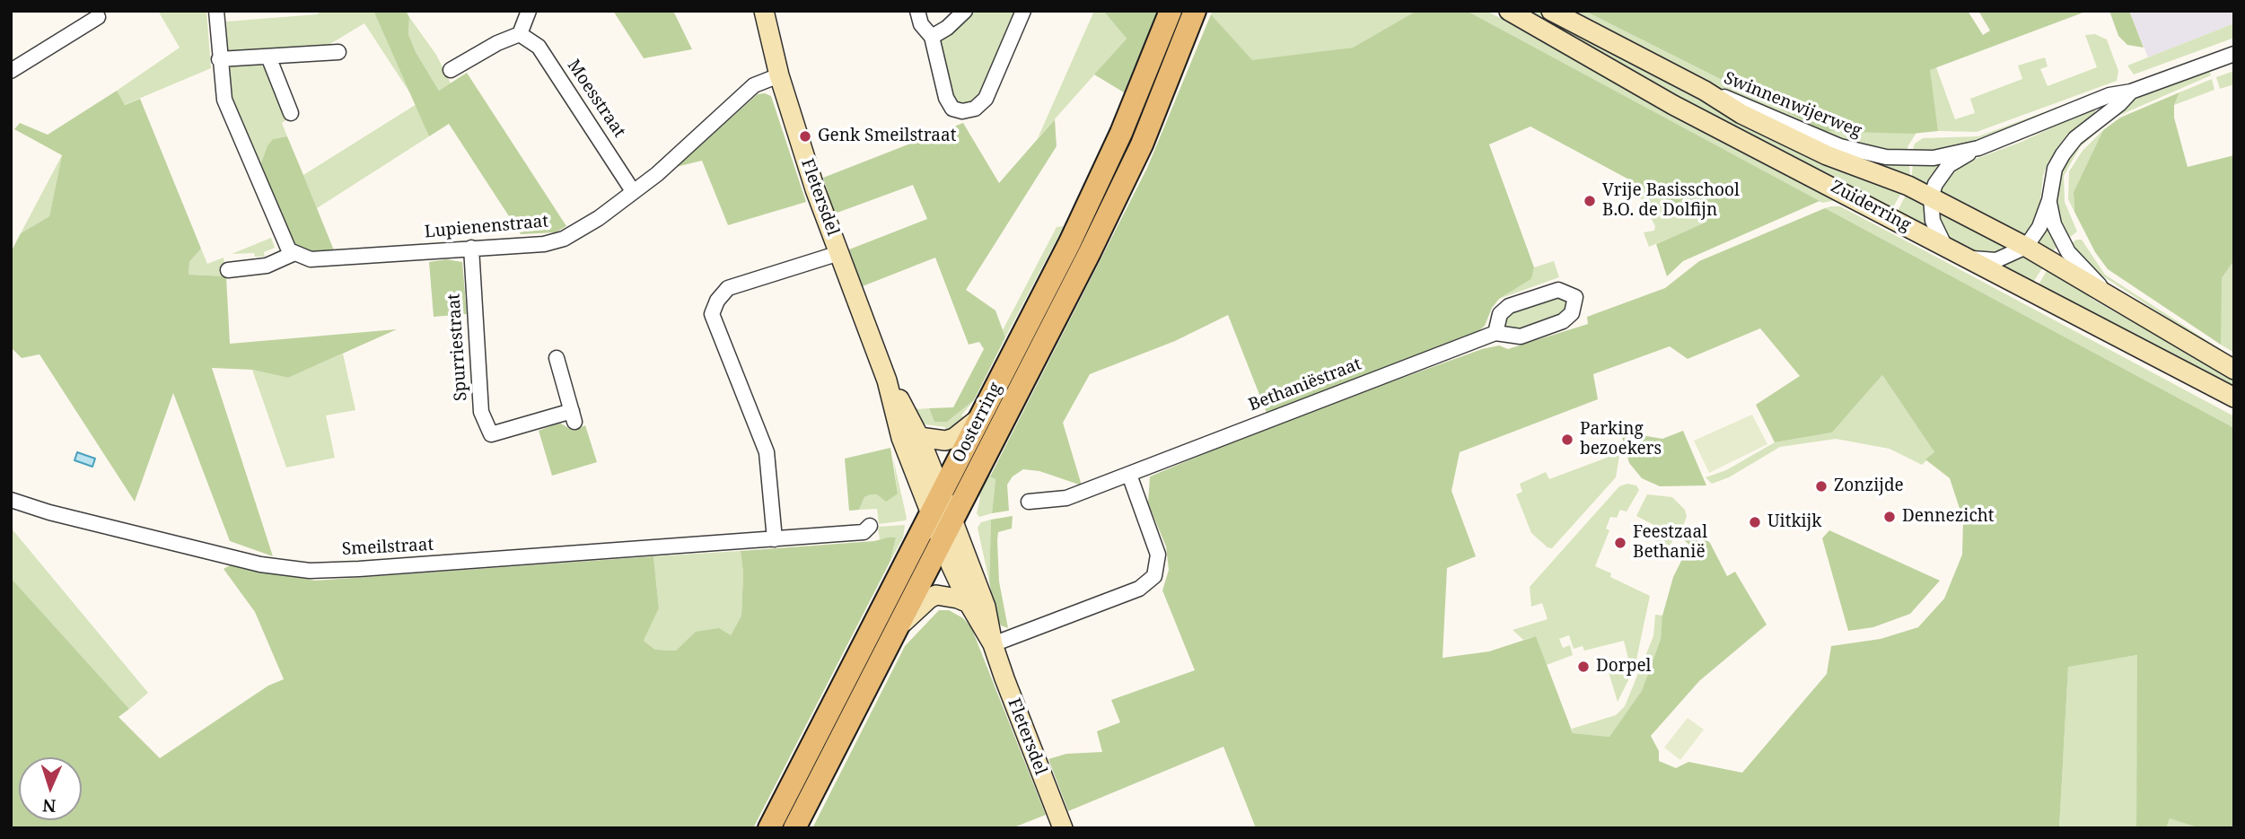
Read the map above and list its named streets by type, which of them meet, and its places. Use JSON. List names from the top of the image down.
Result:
{
  "streets": {
    "main road": ["Fletersdel", "Zuiderring", "Oosterring"],
    "street": [
      "Moesstraat",
      "Swinnenwijerweg",
      "Lupienenstraat",
      "Spurriestraat",
      "Bethaniëstraat",
      "Smeilstraat"
    ]
  },
  "crossings": [
    ["Moesstraat", "Lupienenstraat"],
    ["Swinnenwijerweg", "Zuiderring"],
    ["Fletersdel", "Lupienenstraat"],
    ["Fletersdel", "Oosterring"],
    ["Lupienenstraat", "Spurriestraat"]
  ],
  "places": [
    "Genk Smeilstraat",
    "Vrije Basisschool B.O. de Dolfijn",
    "Parking bezoekers",
    "Zonzijde",
    "Dennezicht",
    "Uitkijk",
    "Feestzaal Bethanië",
    "Dorpel"
  ],
  "north": "bottom"
}
